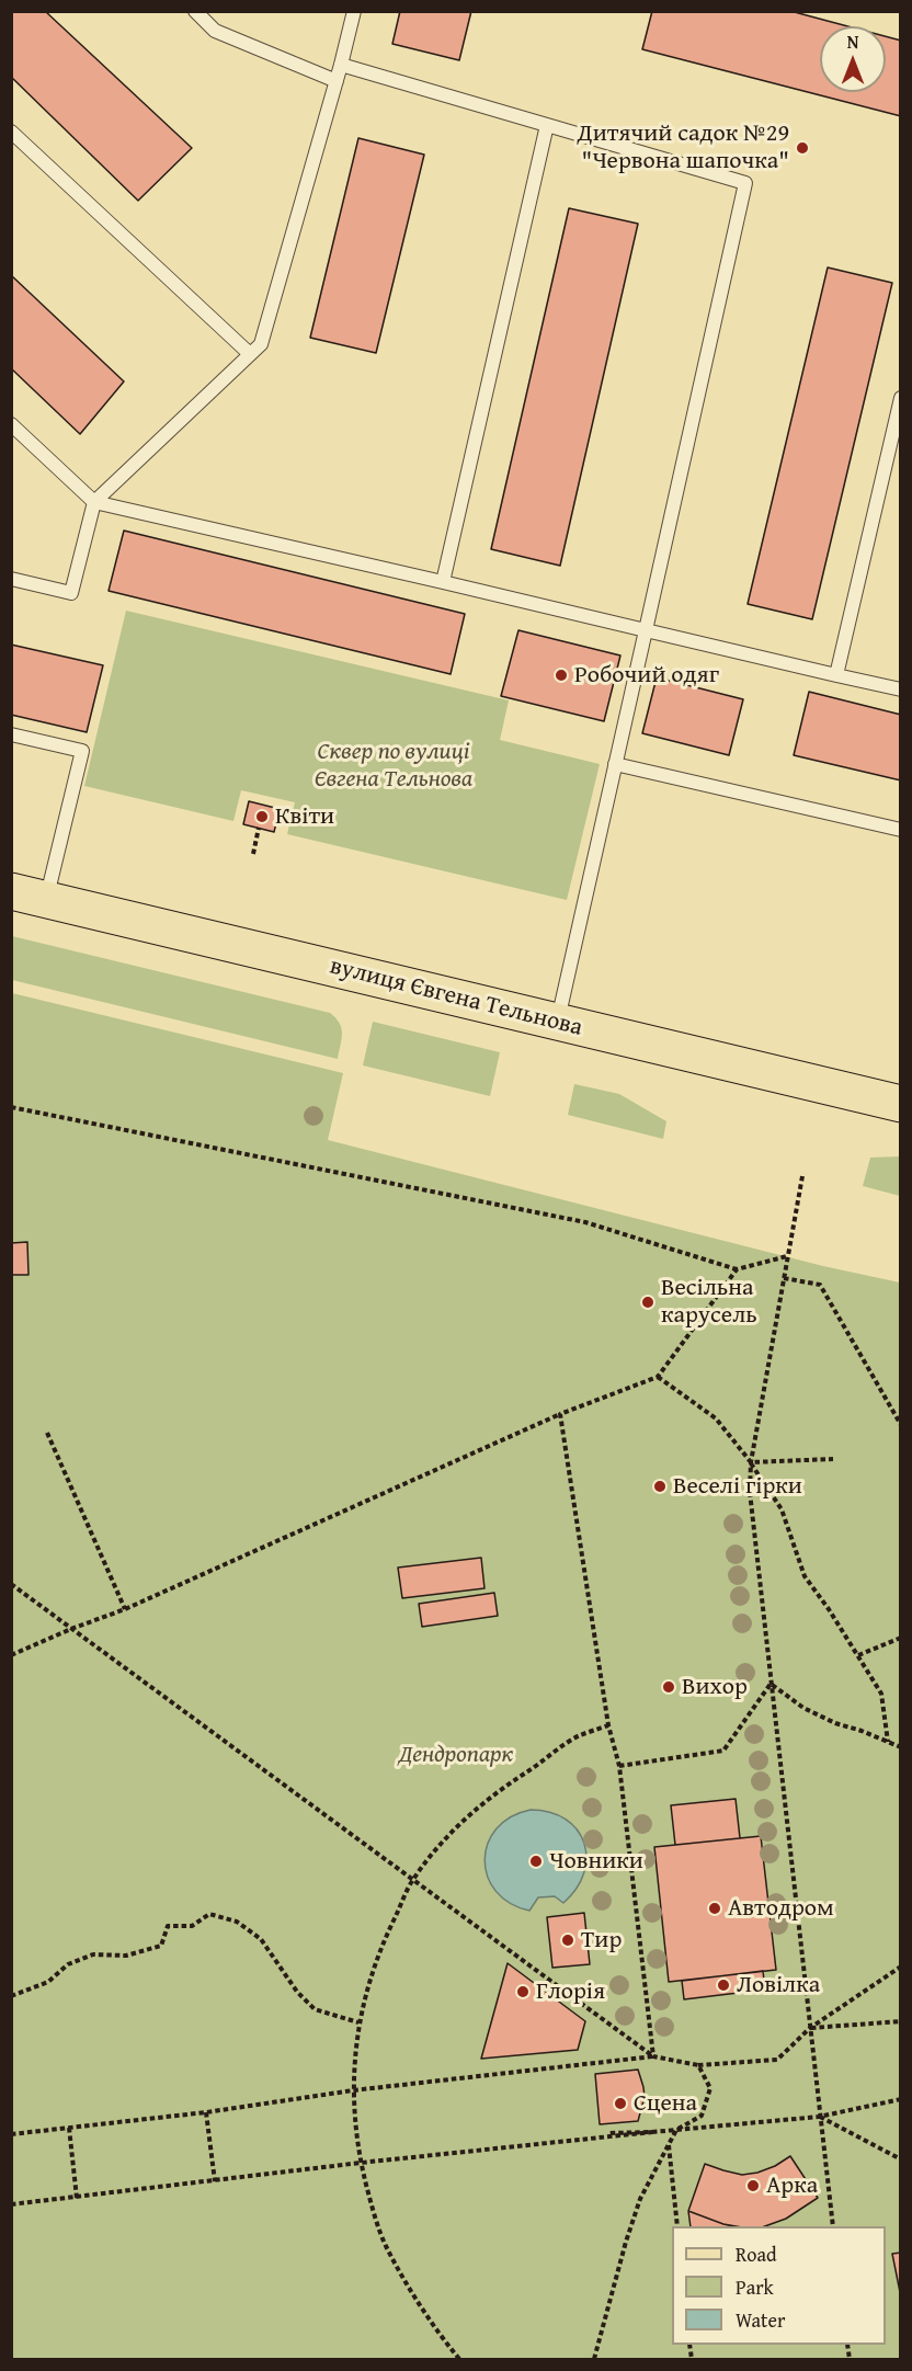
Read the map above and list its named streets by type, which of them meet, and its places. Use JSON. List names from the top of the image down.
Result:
{
  "streets": {
    "main road": ["вулиця Євгена Тельнова"]
  },
  "parks": ["Сквер по вулиці Євгена Тельнова", "Дендропарк"],
  "places": [
    "Дитячий садок №29 \"Червона шапочка\"",
    "Робочий одяг",
    "Квіти",
    "Весільна карусель",
    "Веселі гірки",
    "Вихор",
    "Човники",
    "Автодром",
    "Тир",
    "Ловілка",
    "Глорія",
    "Сцена",
    "Арка"
  ],
  "legend": ["Road", "Park", "Water"],
  "north": "top"
}
